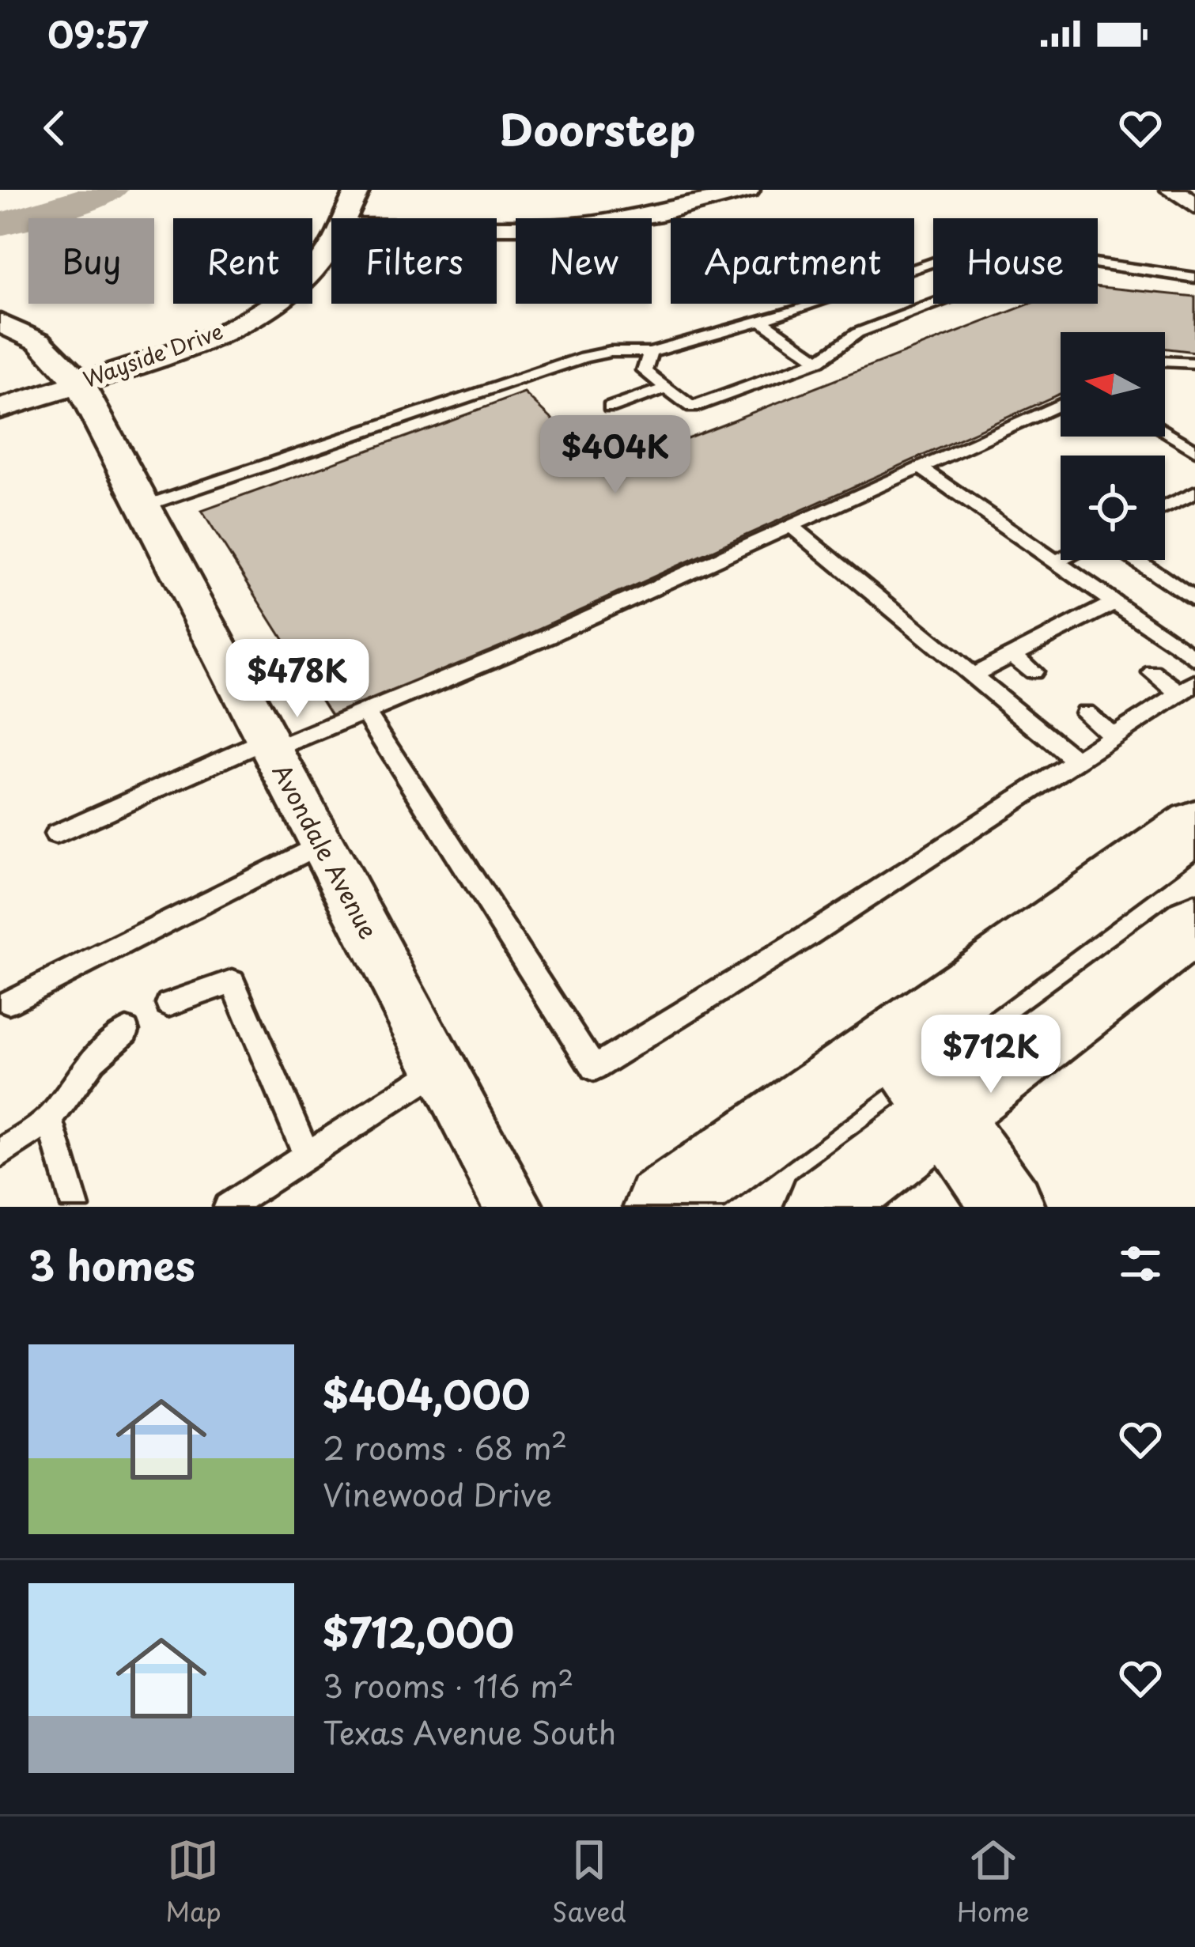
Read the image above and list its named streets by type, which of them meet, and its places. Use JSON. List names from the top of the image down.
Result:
{
  "streets": {
    "street": ["Wayside Drive", "Avondale Avenue"]
  },
  "crossings": [
    ["Wayside Drive", "Avondale Avenue"]
  ],
  "north": "left",
  "page": {
    "status": "09:57",
    "header": "Doorstep",
    "chip": [
      "Buy",
      "Rent",
      "Filters",
      "New",
      "Apartment",
      "House"
    ],
    "price": ["$404K", "$478K", "$712K"],
    "heading": "3 homes",
    "list": [
      {
        "name": "$404,000",
        "note": "2 rooms · 68 m² · Vinewood Drive"
      },
      {
        "name": "$712,000",
        "note": "3 rooms · 116 m² · Texas Avenue South"
      }
    ],
    "tabs": ["Map", "Saved", "Home"]
  }
}
